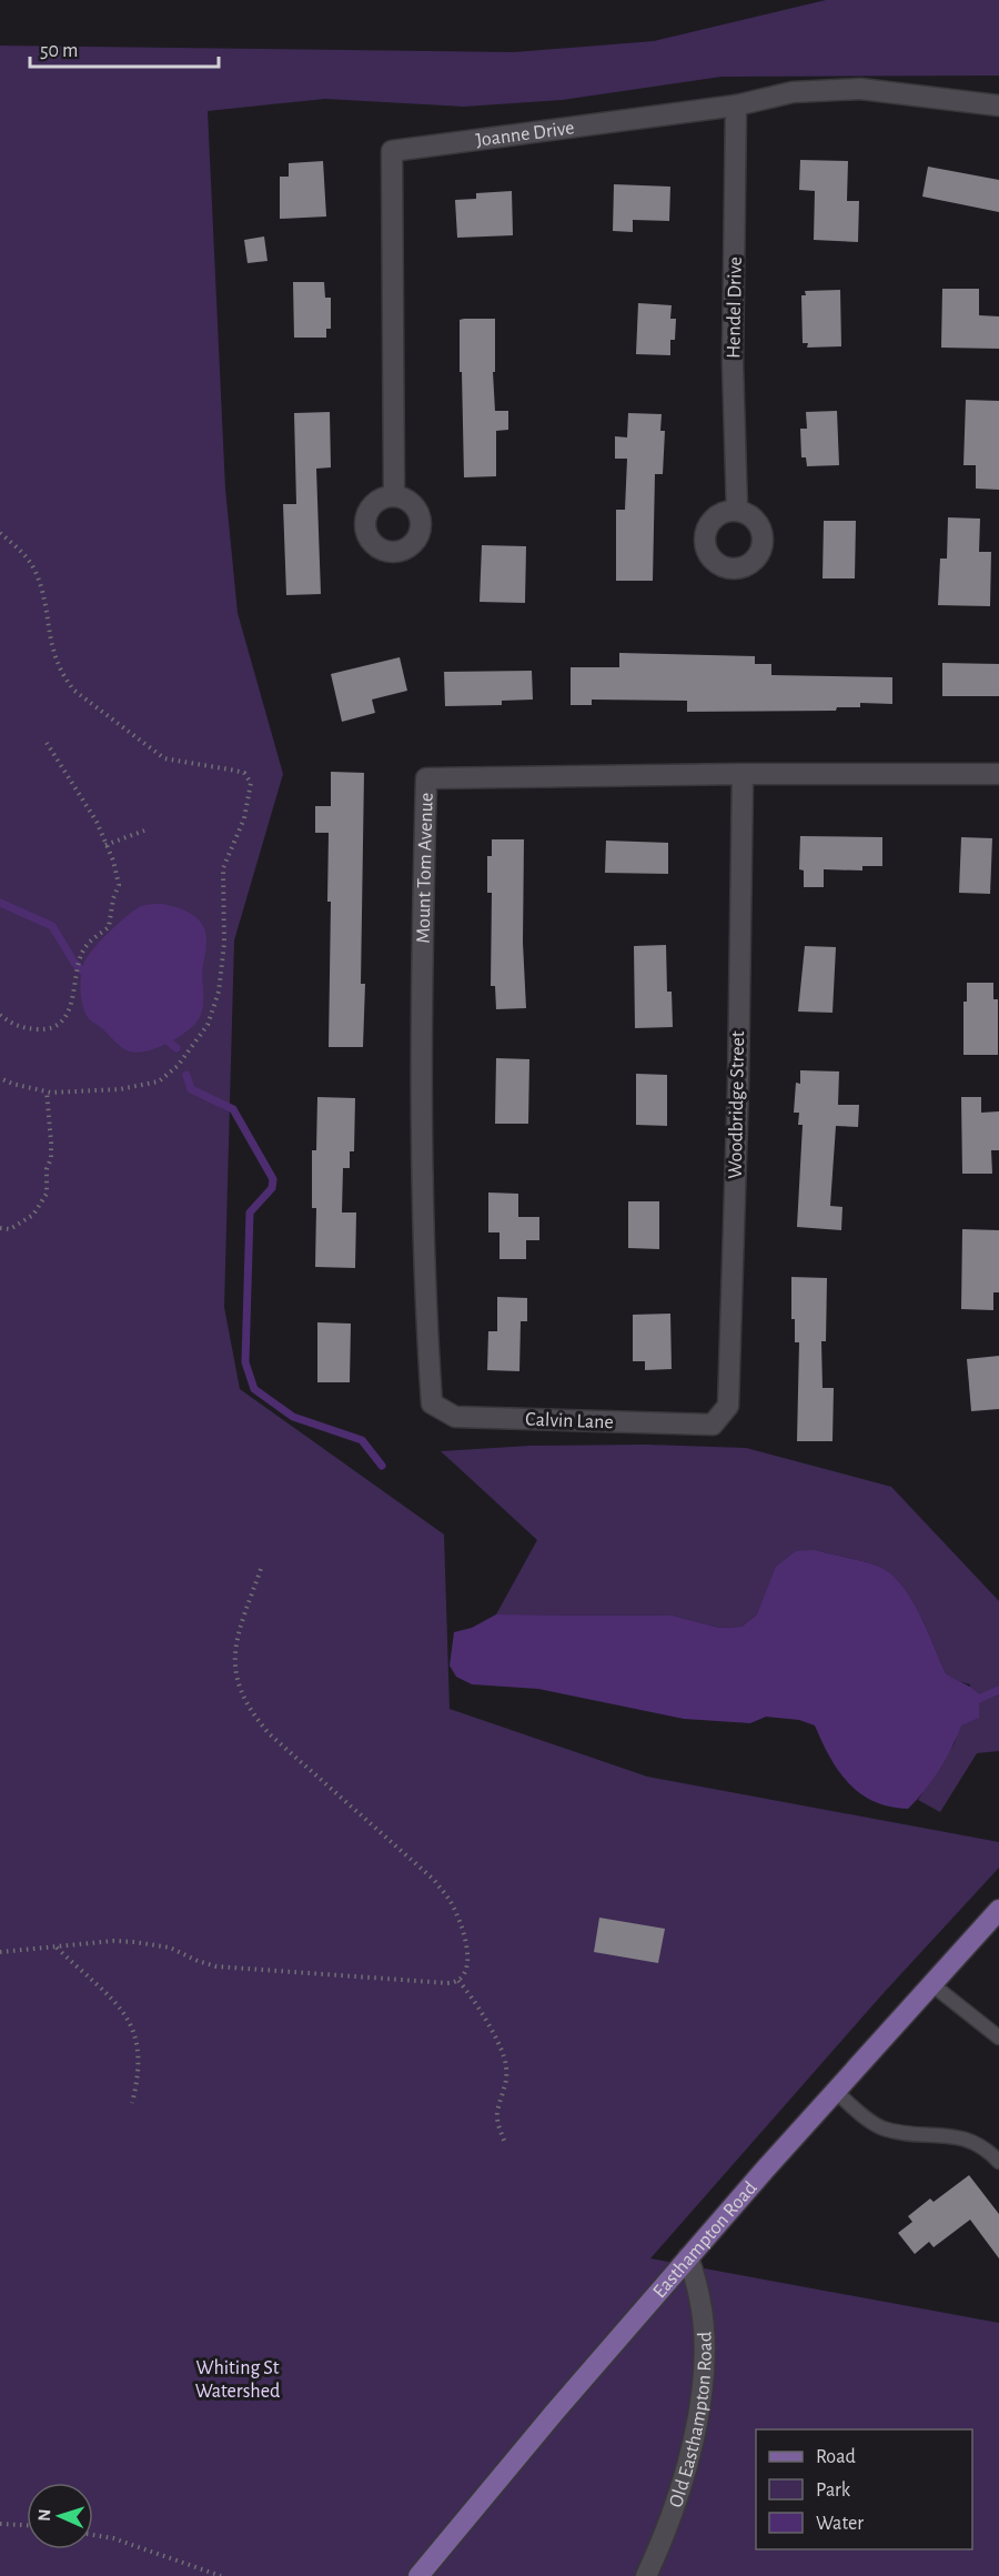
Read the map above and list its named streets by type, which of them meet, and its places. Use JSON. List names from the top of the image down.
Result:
{
  "streets": {
    "main road": ["Easthampton Road"],
    "street": [
      "Joanne Drive",
      "Hendel Drive",
      "Mount Tom Avenue",
      "Woodbridge Street",
      "Calvin Lane",
      "Old Easthampton Road"
    ]
  },
  "crossings": [
    ["Joanne Drive", "Hendel Drive"],
    ["Mount Tom Avenue", "Woodbridge Street"],
    ["Mount Tom Avenue", "Calvin Lane"],
    ["Woodbridge Street", "Calvin Lane"],
    ["Easthampton Road", "Old Easthampton Road"]
  ],
  "parks": ["Whiting St Watershed"],
  "legend": ["Road", "Park", "Water"],
  "scale_bar": "50 m",
  "north": "left"
}
